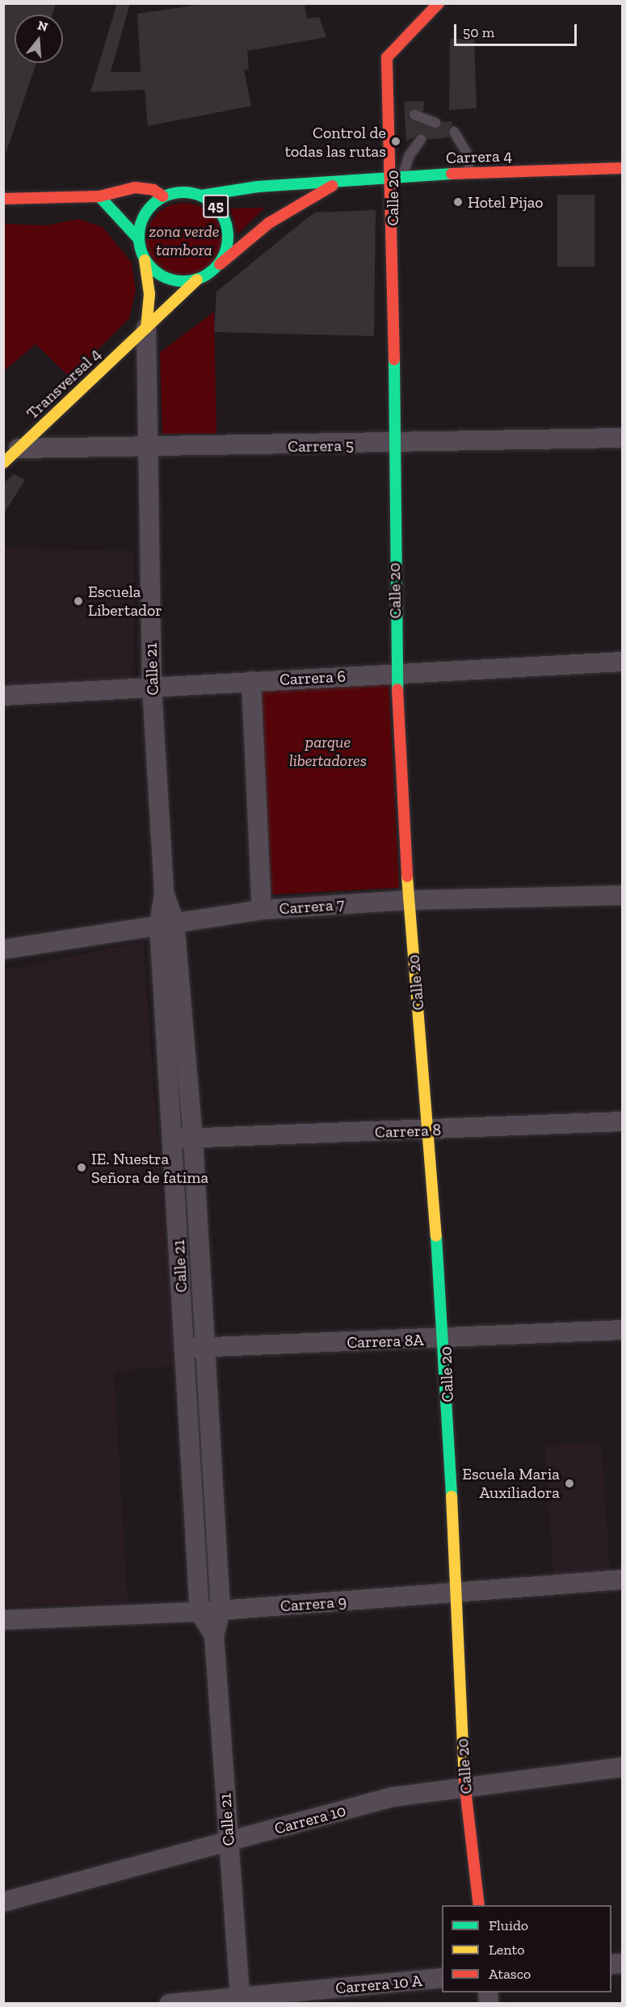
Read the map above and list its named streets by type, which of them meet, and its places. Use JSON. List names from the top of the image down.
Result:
{
  "streets": {
    "street": [
      "Carrera 4",
      "Calle 20",
      "45",
      "Transversal 4",
      "Carrera 5",
      "Calle 21",
      "Carrera 6",
      "Carrera 7",
      "Carrera 8",
      "Carrera 8A",
      "Carrera 9",
      "Carrera 10",
      "Carrera 10 A"
    ]
  },
  "crossings": [
    ["Carrera 4", "Calle 20"],
    ["Carrera 4", "45"],
    ["Calle 20", "Carrera 5"],
    ["Calle 20", "Carrera 6"],
    ["Calle 20", "Carrera 7"],
    ["Calle 20", "Carrera 8"],
    ["Calle 20", "Carrera 8A"],
    ["Calle 20", "Carrera 9"],
    ["Calle 20", "Carrera 10"],
    ["45", "Transversal 4"],
    ["45", "Calle 21"],
    ["Transversal 4", "Carrera 5"],
    ["Transversal 4", "Calle 21"],
    ["Carrera 5", "Calle 21"],
    ["Calle 21", "Carrera 6"],
    ["Calle 21", "Carrera 7"],
    ["Calle 21", "Carrera 8"],
    ["Calle 21", "Carrera 8A"],
    ["Calle 21", "Carrera 9"],
    ["Calle 21", "Carrera 10"],
    ["Calle 21", "Carrera 10 A"]
  ],
  "parks": ["zona verde tambora", "parque libertadores"],
  "places": [
    "Control de todas las rutas",
    "Hotel Pijao",
    "Escuela Libertador",
    "IE. Nuestra Señora de fatima",
    "Escuela Maria Auxiliadora"
  ],
  "legend": ["Fluido", "Lento", "Atasco"],
  "scale_bar": "50 m",
  "north": "top"
}
